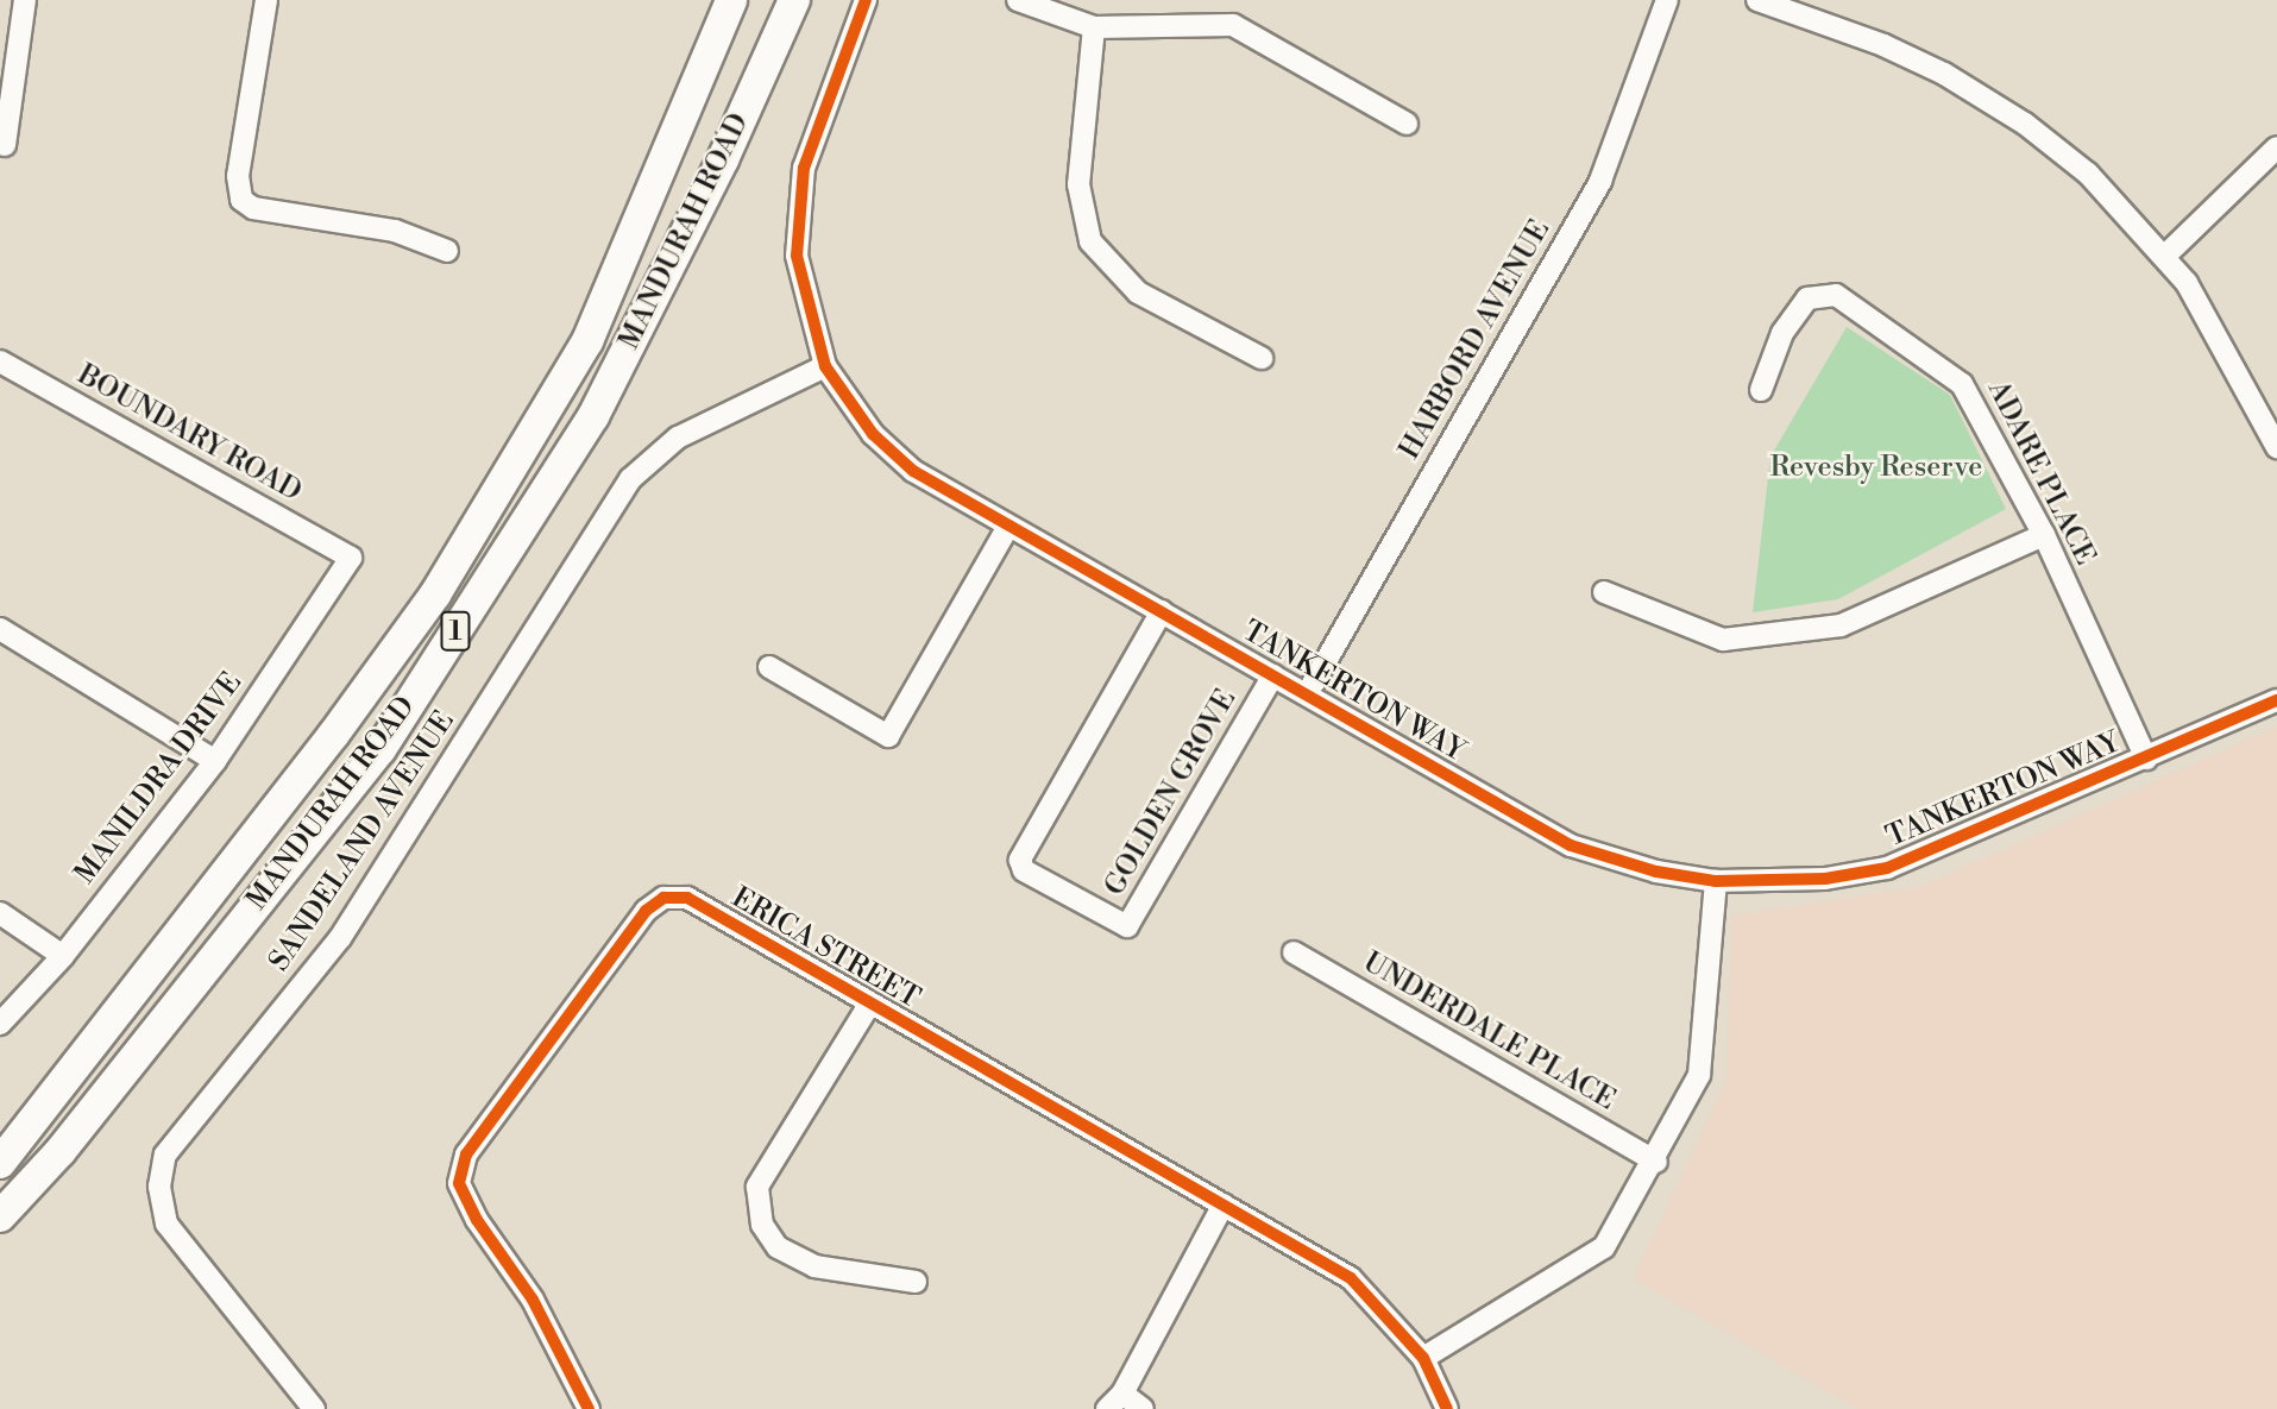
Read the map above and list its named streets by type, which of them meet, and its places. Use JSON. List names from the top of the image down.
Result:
{
  "streets": {
    "highway": ["MANDURAH ROAD", "1"],
    "street": [
      "HARBORD AVENUE",
      "BOUNDARY ROAD",
      "ADARE PLACE",
      "TANKERTON WAY",
      "MANILDRA DRIVE",
      "GOLDEN GROVE",
      "SANDELAND AVENUE",
      "ERICA STREET",
      "UNDERDALE PLACE"
    ]
  },
  "crossings": [
    ["HARBORD AVENUE", "TANKERTON WAY"],
    ["BOUNDARY ROAD", "MANILDRA DRIVE"],
    ["ADARE PLACE", "TANKERTON WAY"],
    ["TANKERTON WAY", "GOLDEN GROVE"],
    ["TANKERTON WAY", "SANDELAND AVENUE"]
  ],
  "parks": ["Revesby Reserve"]
}
